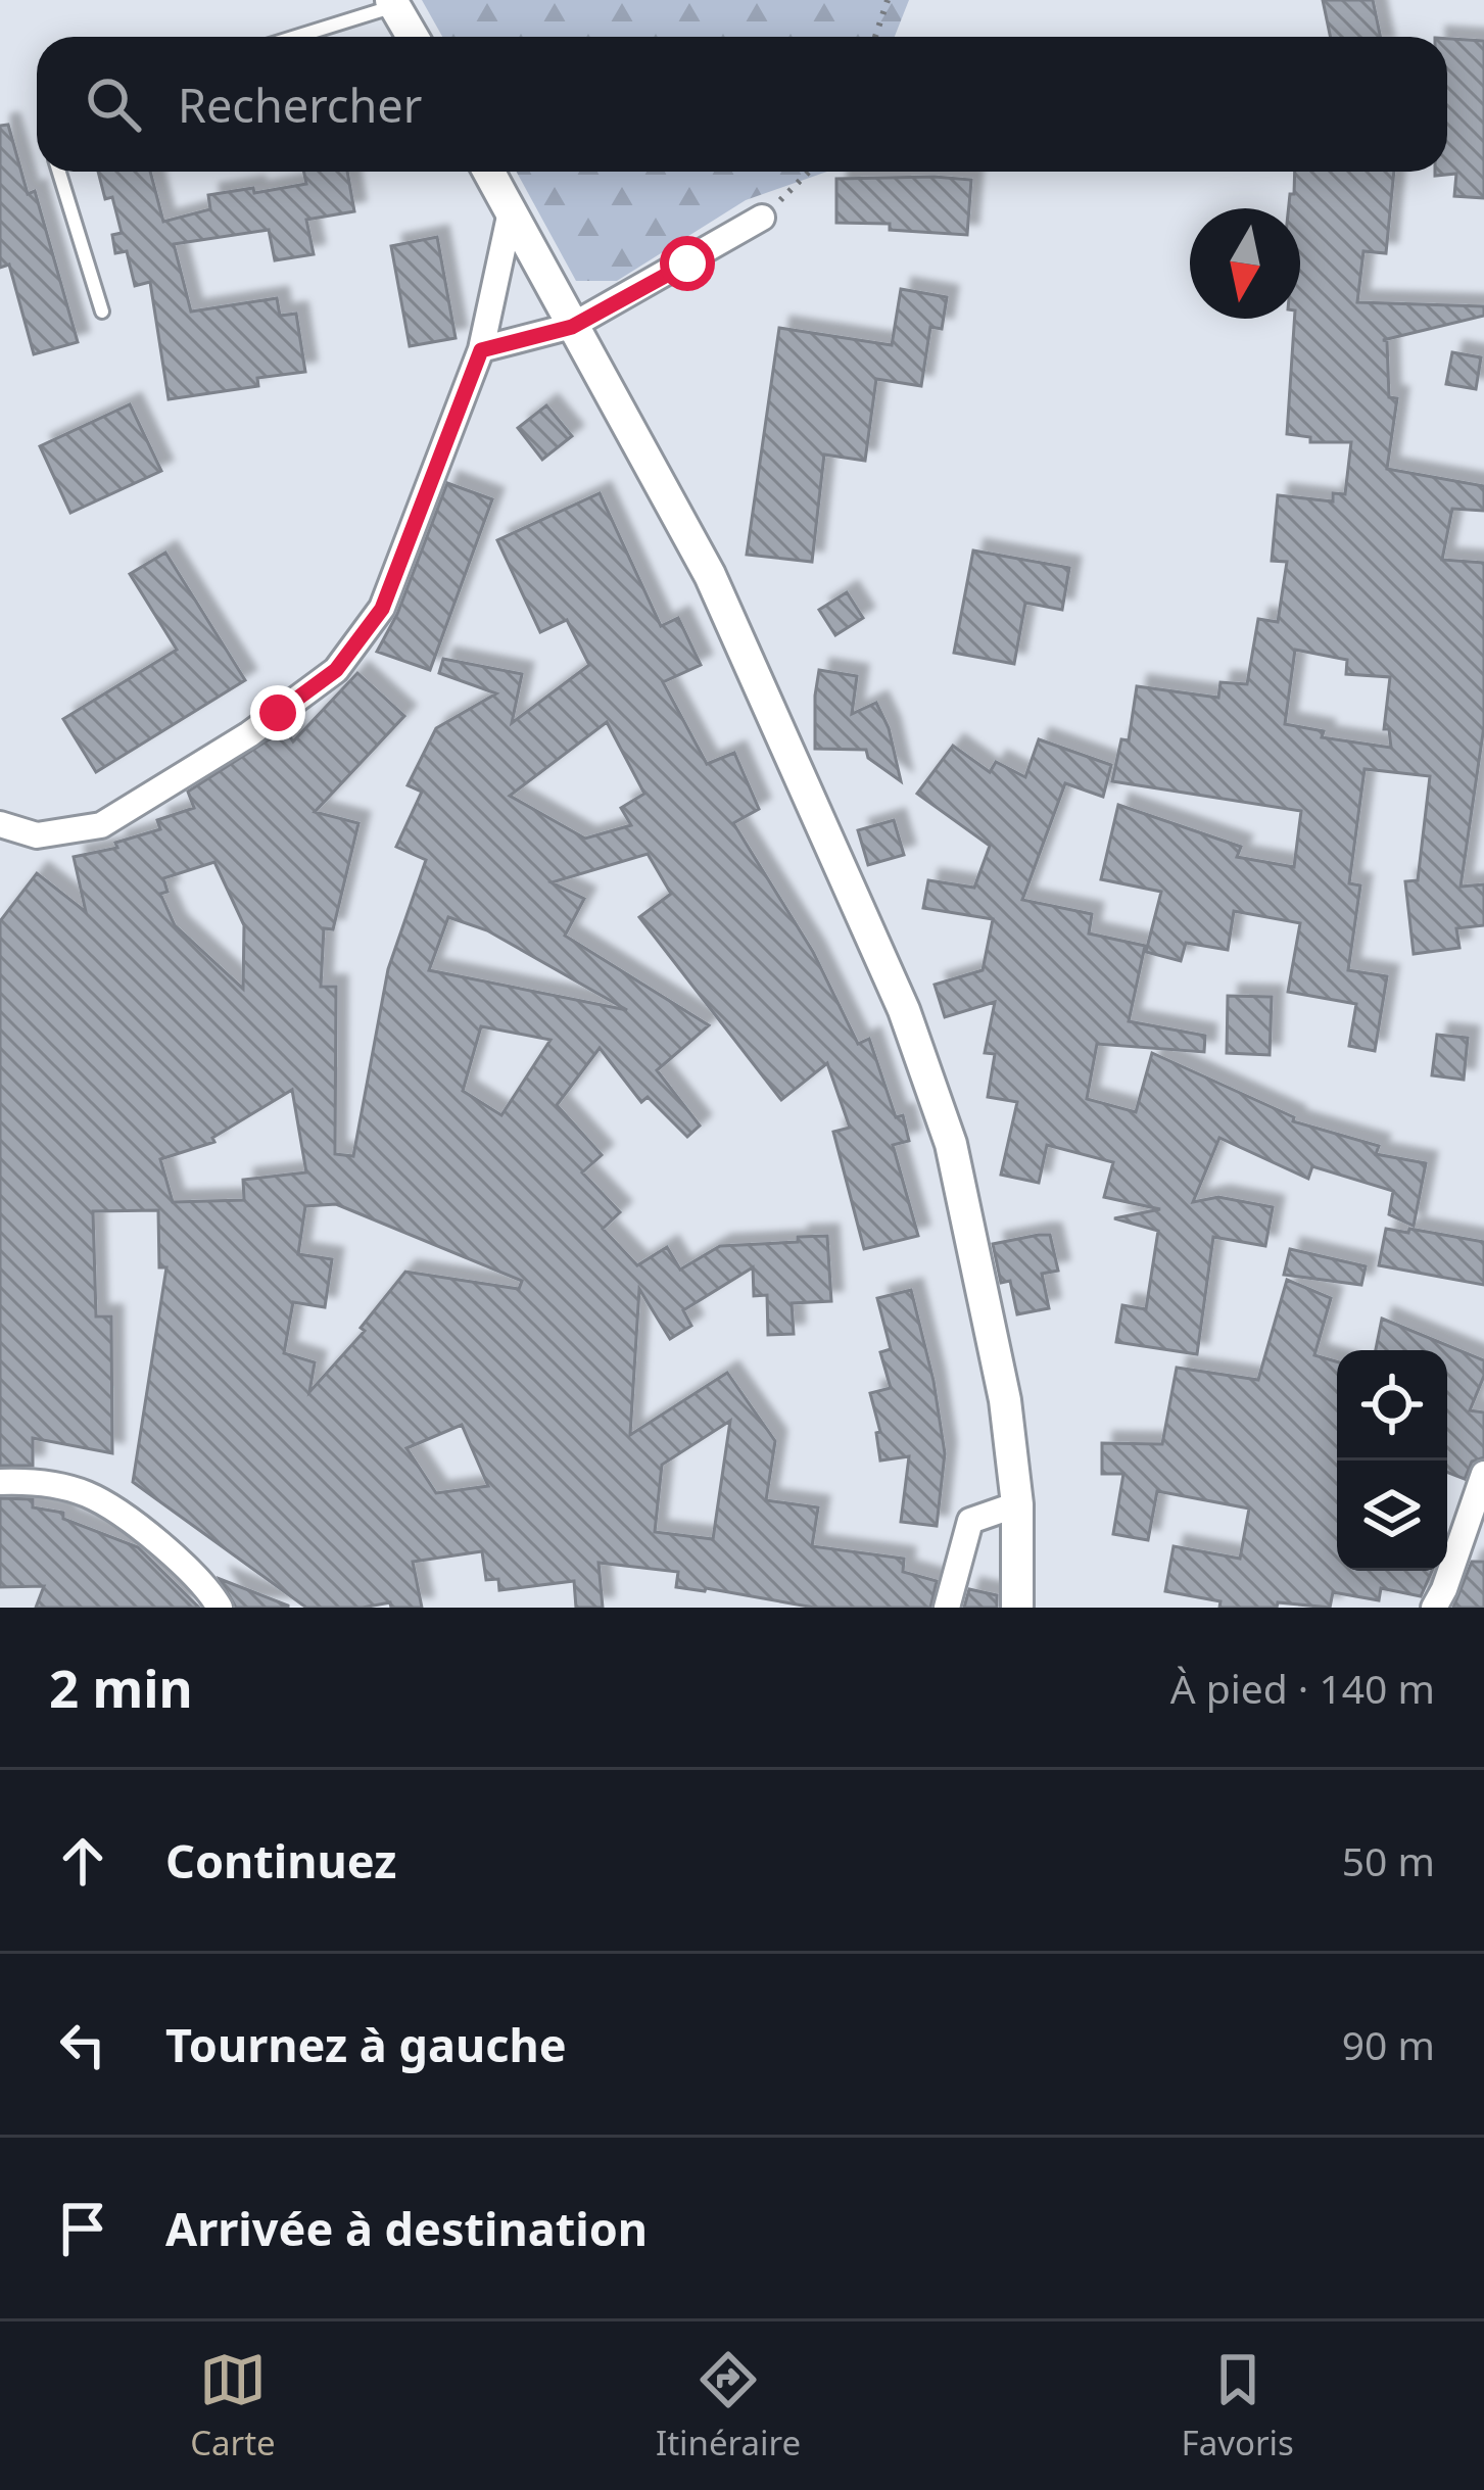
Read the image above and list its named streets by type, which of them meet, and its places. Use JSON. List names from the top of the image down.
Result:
{
  "north": "bottom",
  "page": {
    "search": "Rechercher",
    "heading": ["2 min", "À pied · 140 m"],
    "list": [
      ["Continuez", "50 m"],
      ["Tournez à gauche", "90 m"],
      "Arrivée à destination"
    ],
    "nav": ["Carte", "Itinéraire", "Favoris"]
  }
}
